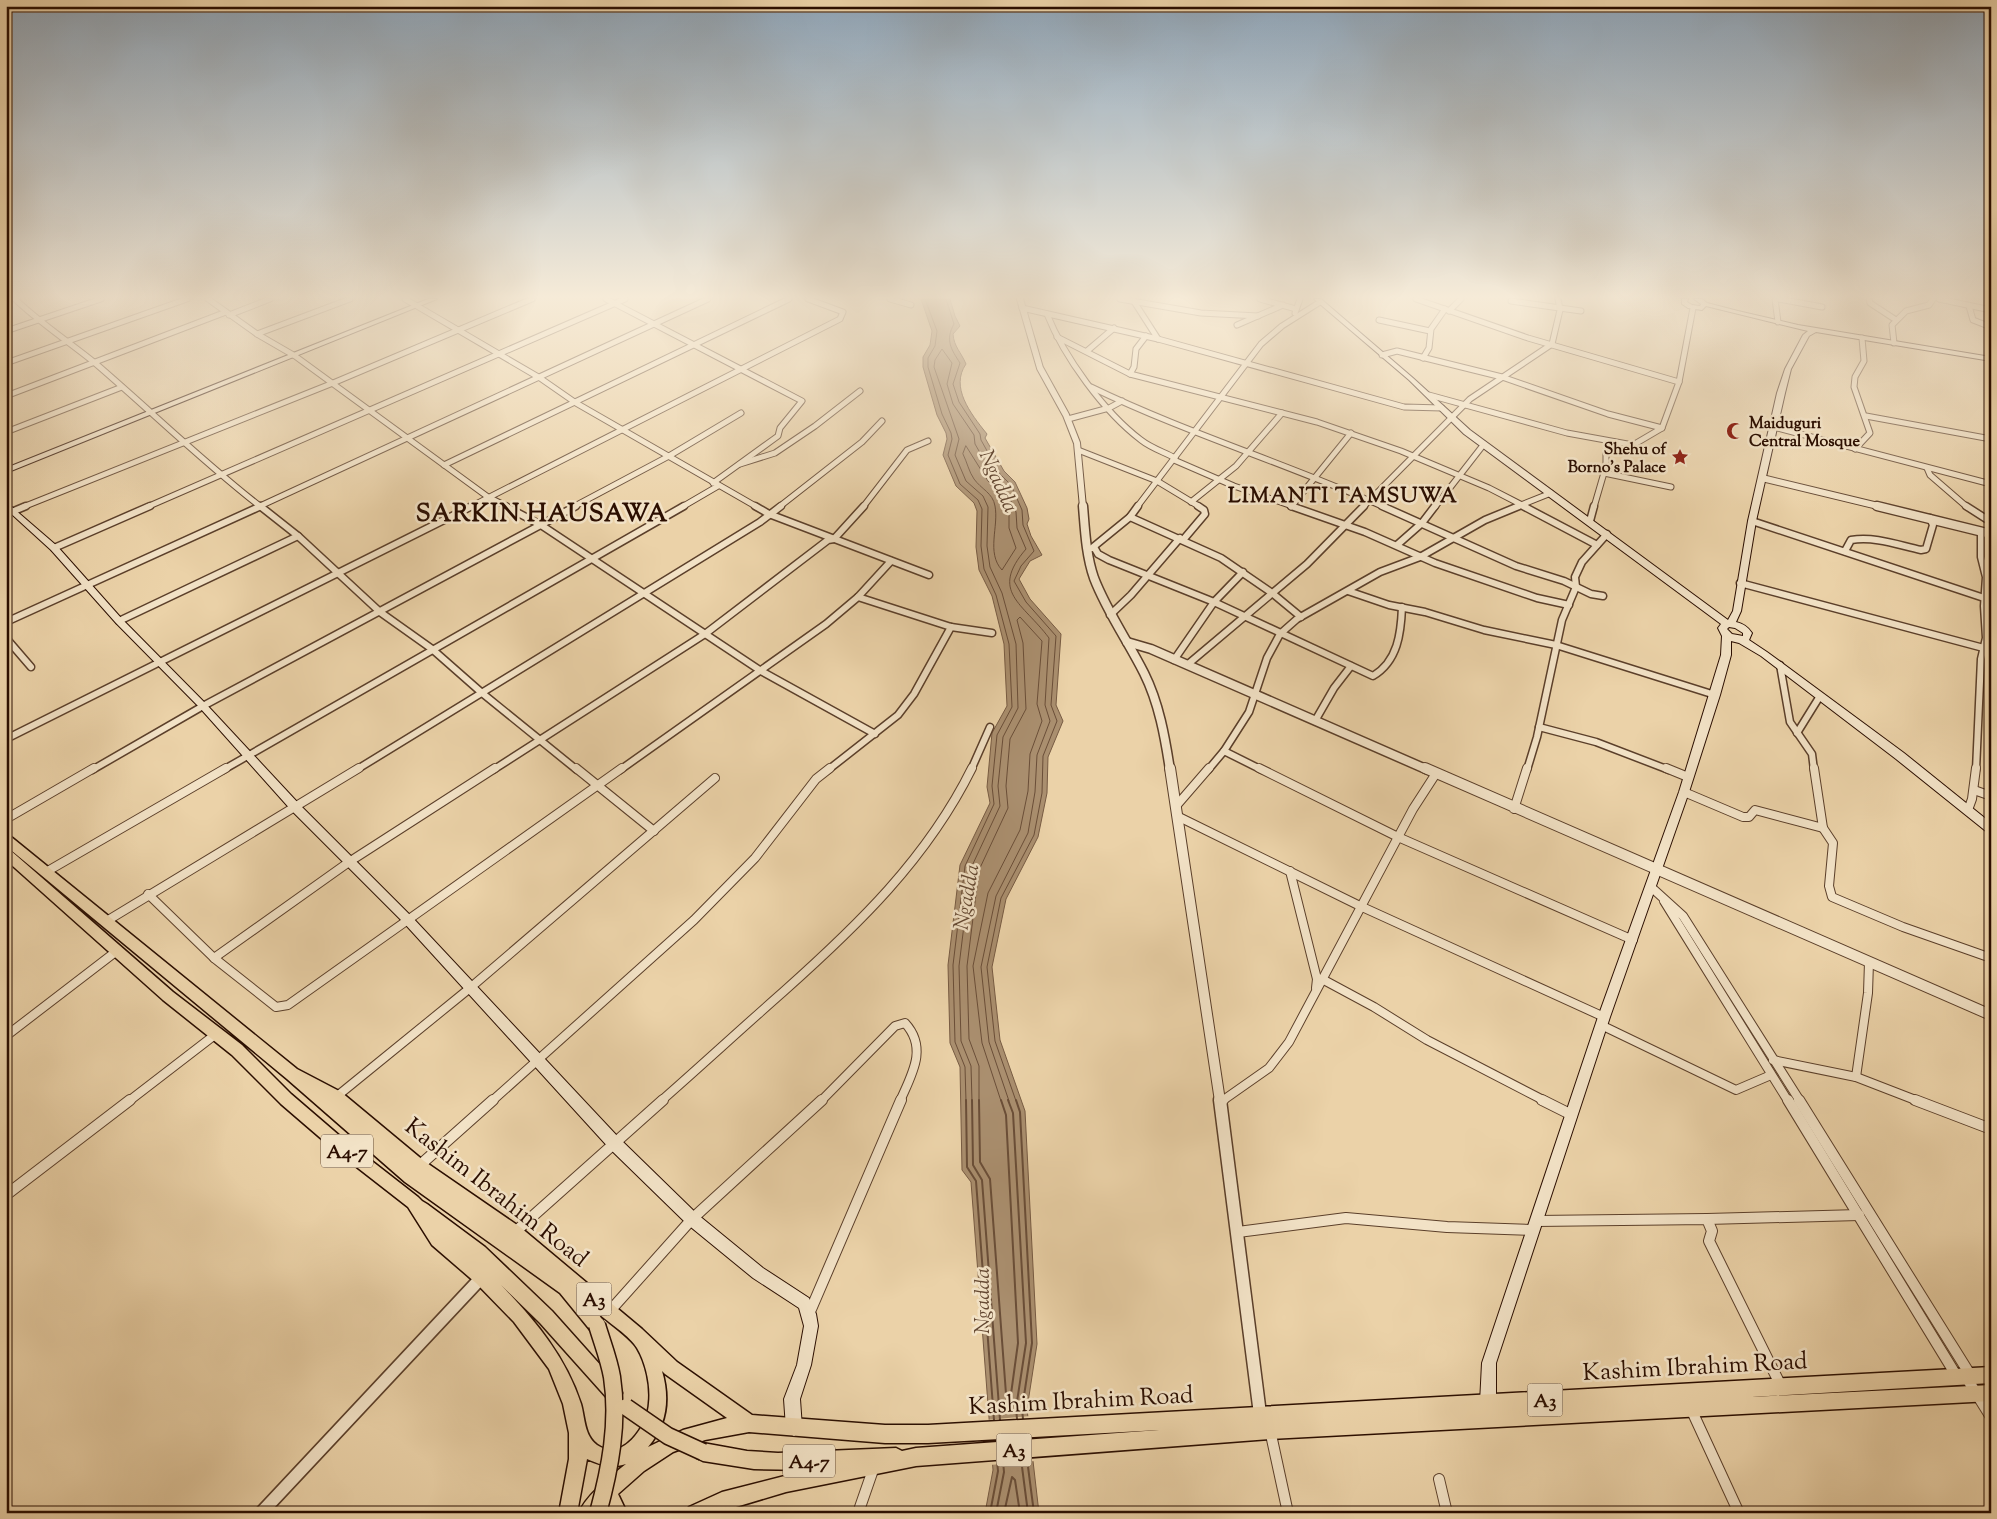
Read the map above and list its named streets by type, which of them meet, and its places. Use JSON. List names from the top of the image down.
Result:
{
  "streets": {
    "highway": ["A4-7", "Kashim Ibrahim Road", "A3"]
  },
  "crossings": [
    ["A4-7", "Kashim Ibrahim Road"],
    ["A4-7", "A3"]
  ],
  "districts": ["LIMANTI TAMSUWA", "SARKIN HAUSAWA"],
  "water": ["Ngadda"],
  "places": {
    "mosque": ["Maiduguri Central Mosque"],
    "place": ["Shehu of Borno's Palace"]
  }
}
